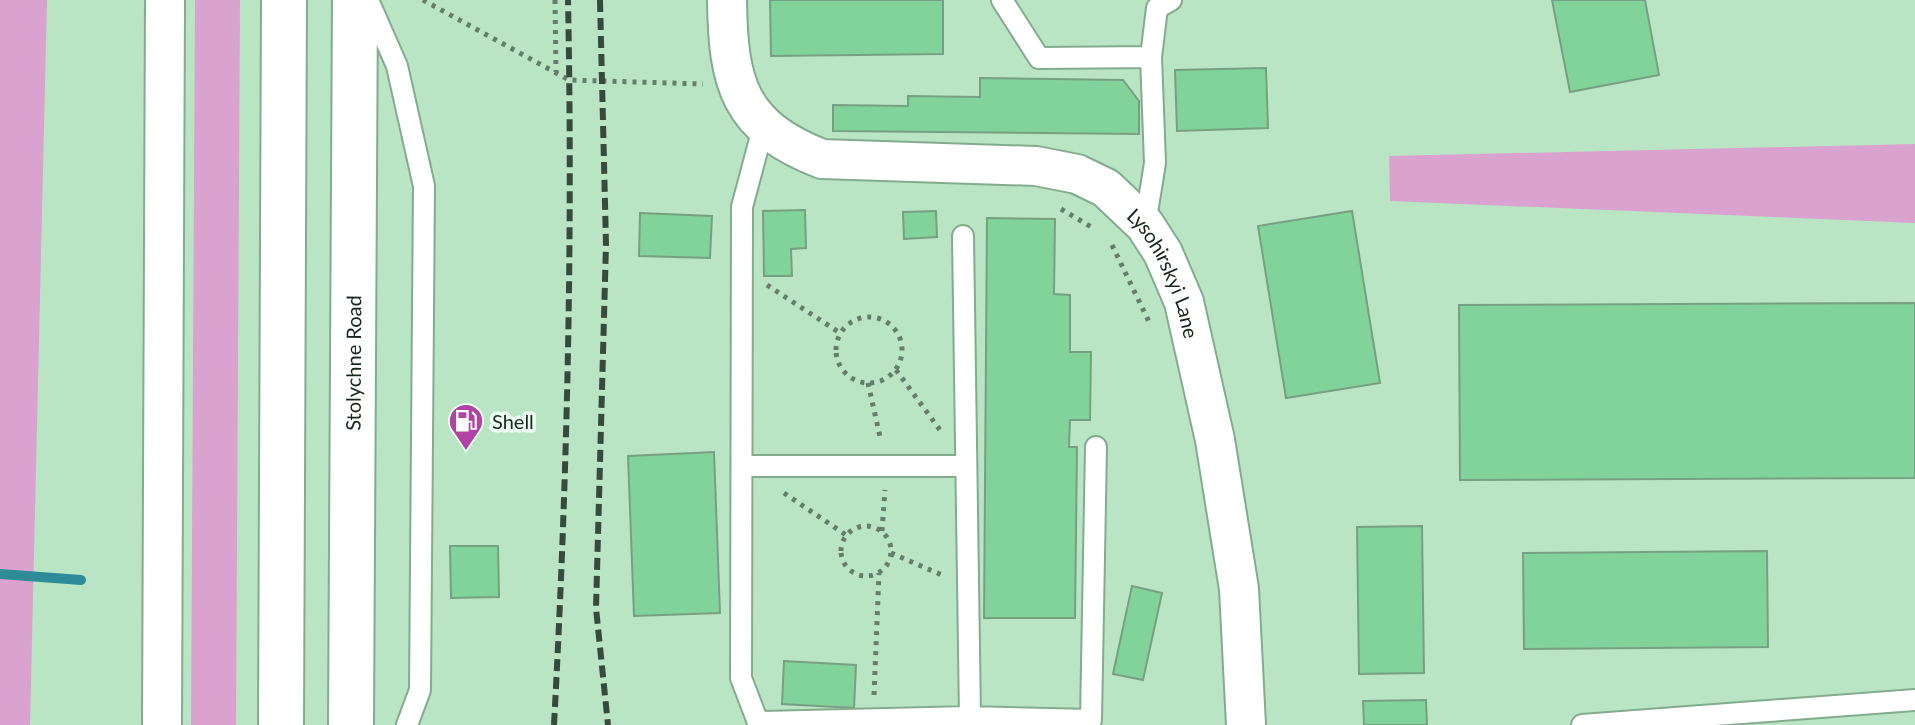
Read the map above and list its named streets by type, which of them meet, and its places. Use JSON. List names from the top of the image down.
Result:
{
  "streets": {
    "highway": ["Stolychne Road"],
    "street": ["Lysohirskyi Lane"]
  },
  "places": {
    "fuel station": ["Shell"]
  }
}
